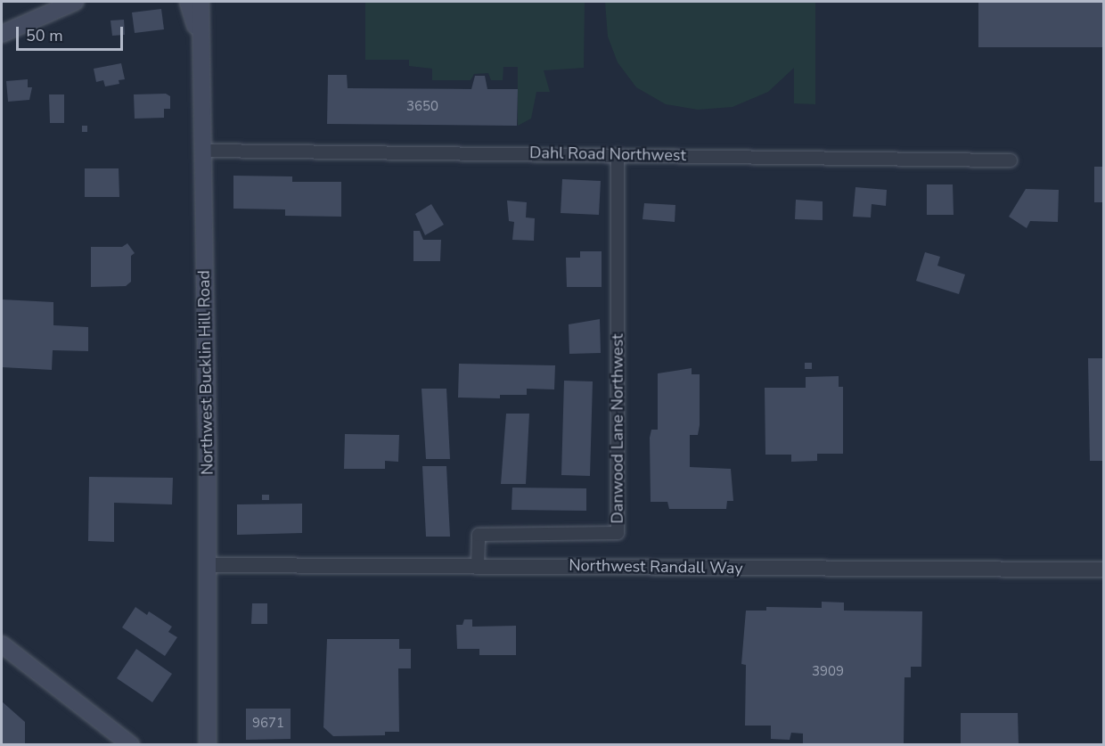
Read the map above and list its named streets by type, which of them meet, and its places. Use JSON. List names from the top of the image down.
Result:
{
  "streets": {
    "main road": ["Northwest Bucklin Hill Road"],
    "street": ["Dahl Road Northwest", "Danwood Lane Northwest", "Northwest Randall Way"]
  },
  "crossings": [
    ["Dahl Road Northwest", "Northwest Bucklin Hill Road"],
    ["Dahl Road Northwest", "Danwood Lane Northwest"],
    ["Northwest Bucklin Hill Road", "Northwest Randall Way"],
    ["Danwood Lane Northwest", "Northwest Randall Way"]
  ],
  "house_numbers": ["3650", "3909", "9671"],
  "scale_bar": "50 m"
}
